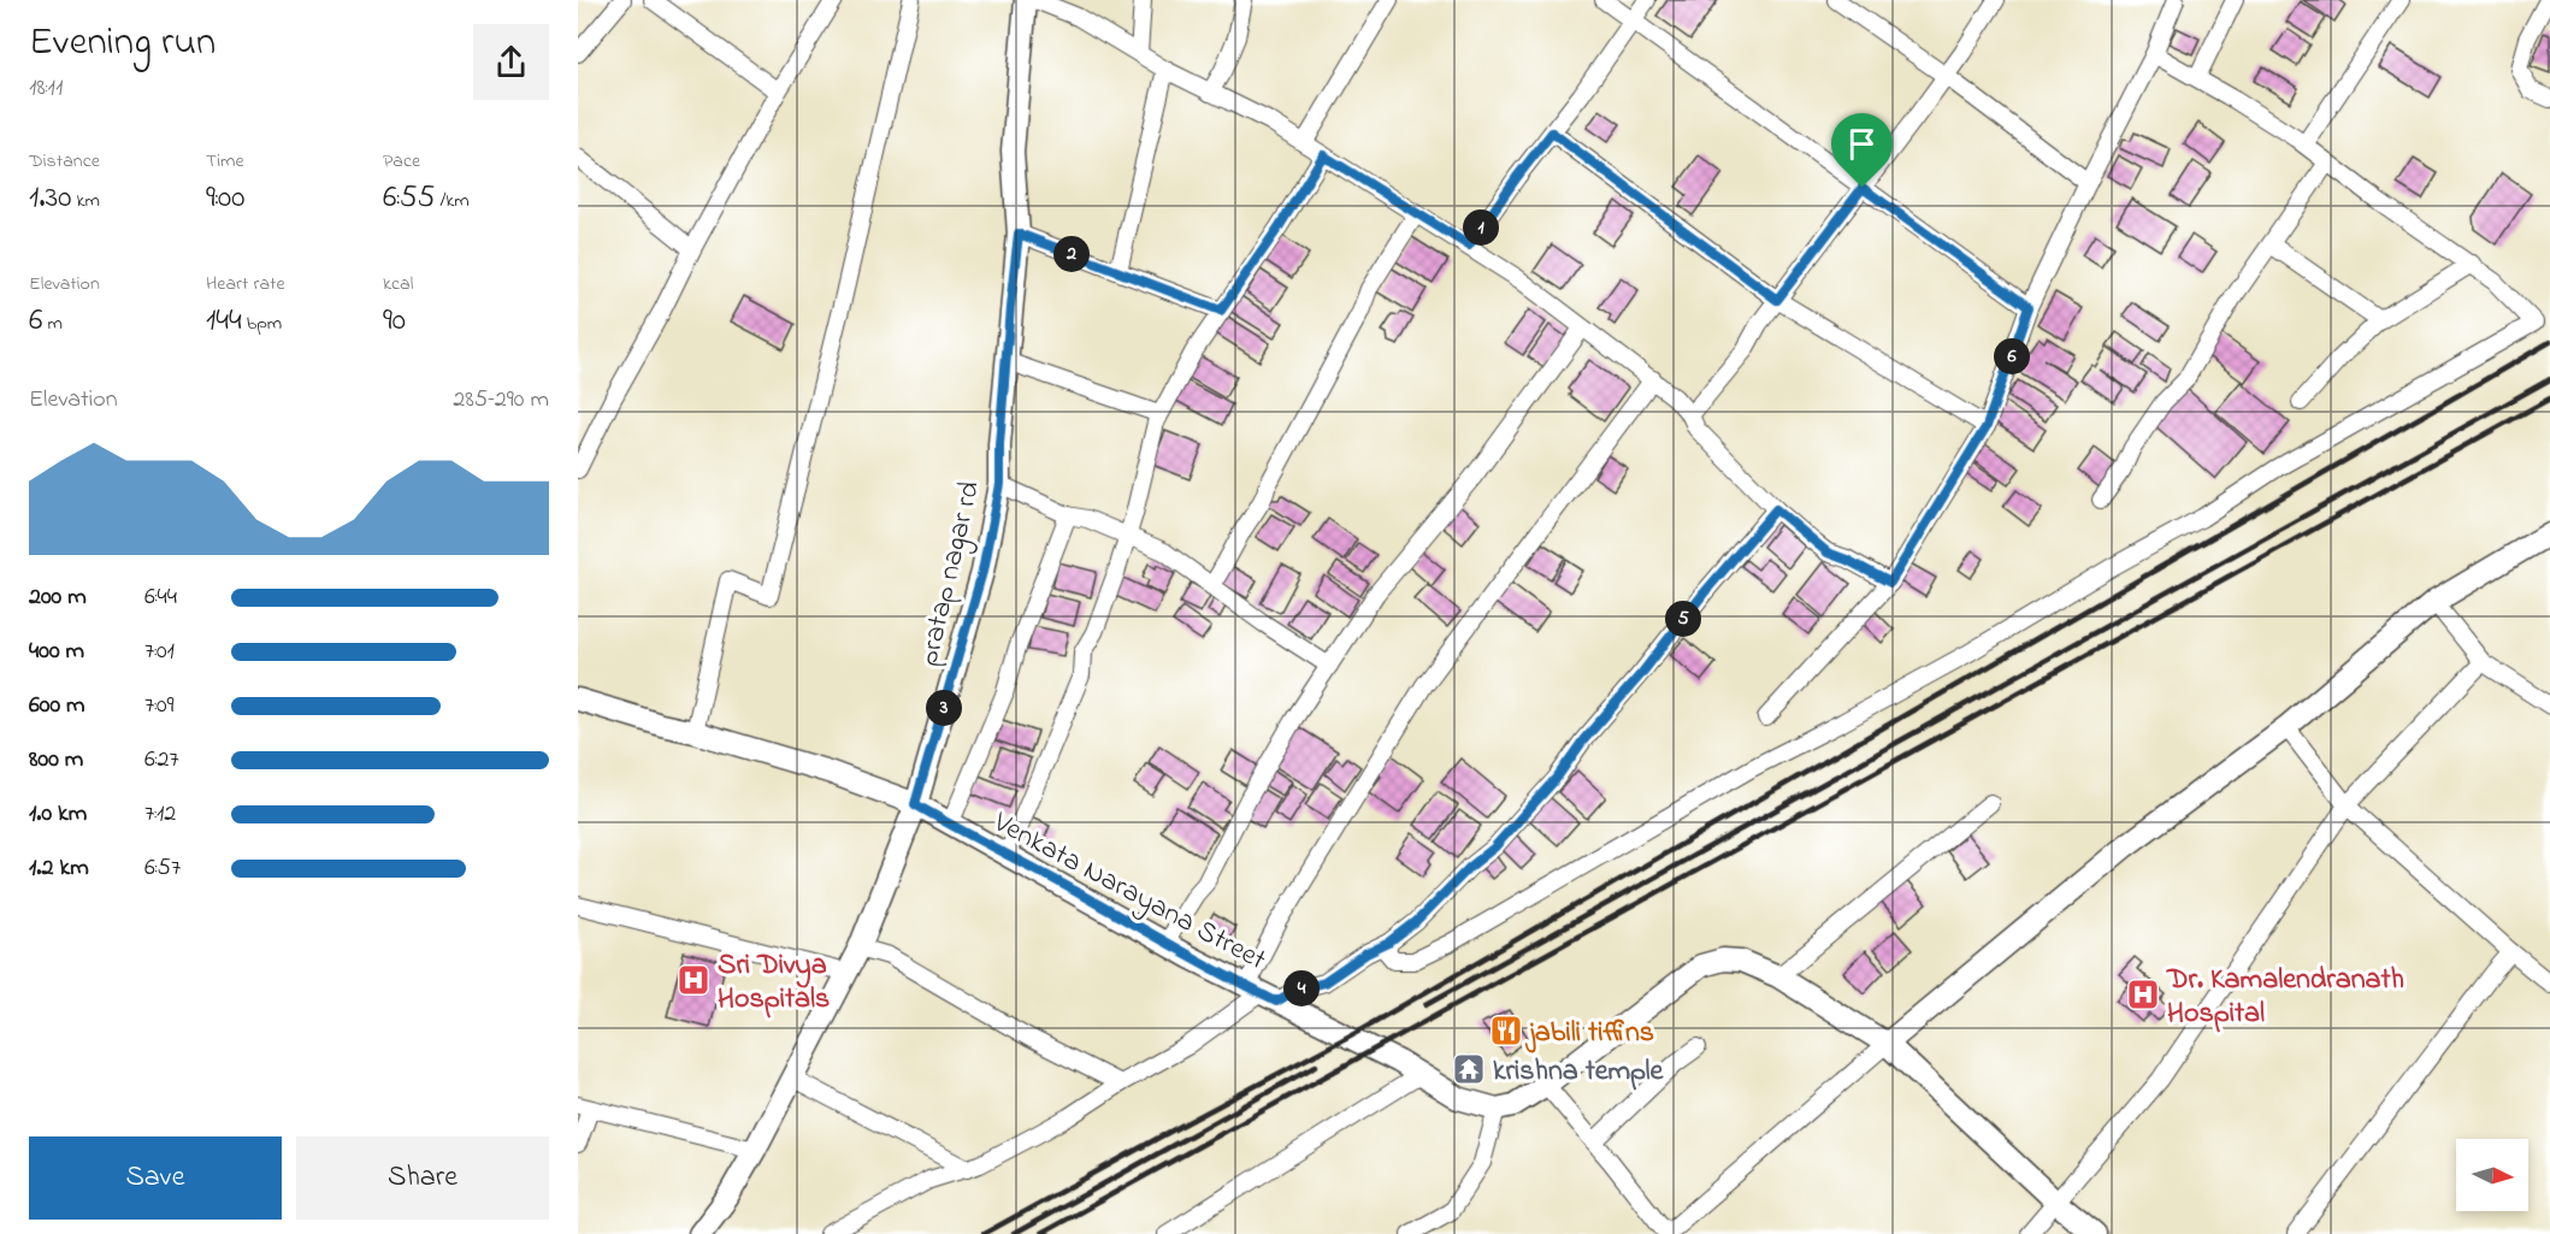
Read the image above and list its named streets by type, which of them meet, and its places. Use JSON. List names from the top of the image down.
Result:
{
  "streets": {
    "street": ["pratap nagar rd", "Venkata Narayana Street"]
  },
  "crossings": [
    ["pratap nagar rd", "Venkata Narayana Street"]
  ],
  "places": {
    "hospital": ["Sri Divya Hospitals", "Dr. Kamalendranath Hospital"],
    "restaurant": ["jabili tiffins"],
    "temple": ["krishna temple"]
  },
  "north": "right",
  "page": {
    "heading": ["Evening run", "18:11"],
    "stats": [
      ["Distance", "1.30 km"],
      ["Time", "9:00"],
      ["Pace", "6:55 /km"],
      ["Elevation", "6 m"],
      ["Heart rate", "144 bpm"],
      ["kcal", "90"]
    ],
    "pins": [
      "1",
      "2",
      "6",
      "5",
      "3",
      "4"
    ],
    "chart": ["Elevation", "285–290 m"],
    "list": [
      {
        "name": "200 m",
        "note": "6:44"
      },
      {
        "name": "400 m",
        "note": "7:01"
      },
      {
        "name": "600 m",
        "note": "7:09"
      },
      {
        "name": "800 m",
        "note": "6:27"
      },
      {
        "name": "1.0 km",
        "note": "7:12"
      },
      {
        "name": "1.2 km",
        "note": "6:57"
      }
    ],
    "buttons": ["Save", "Share"]
  }
}
